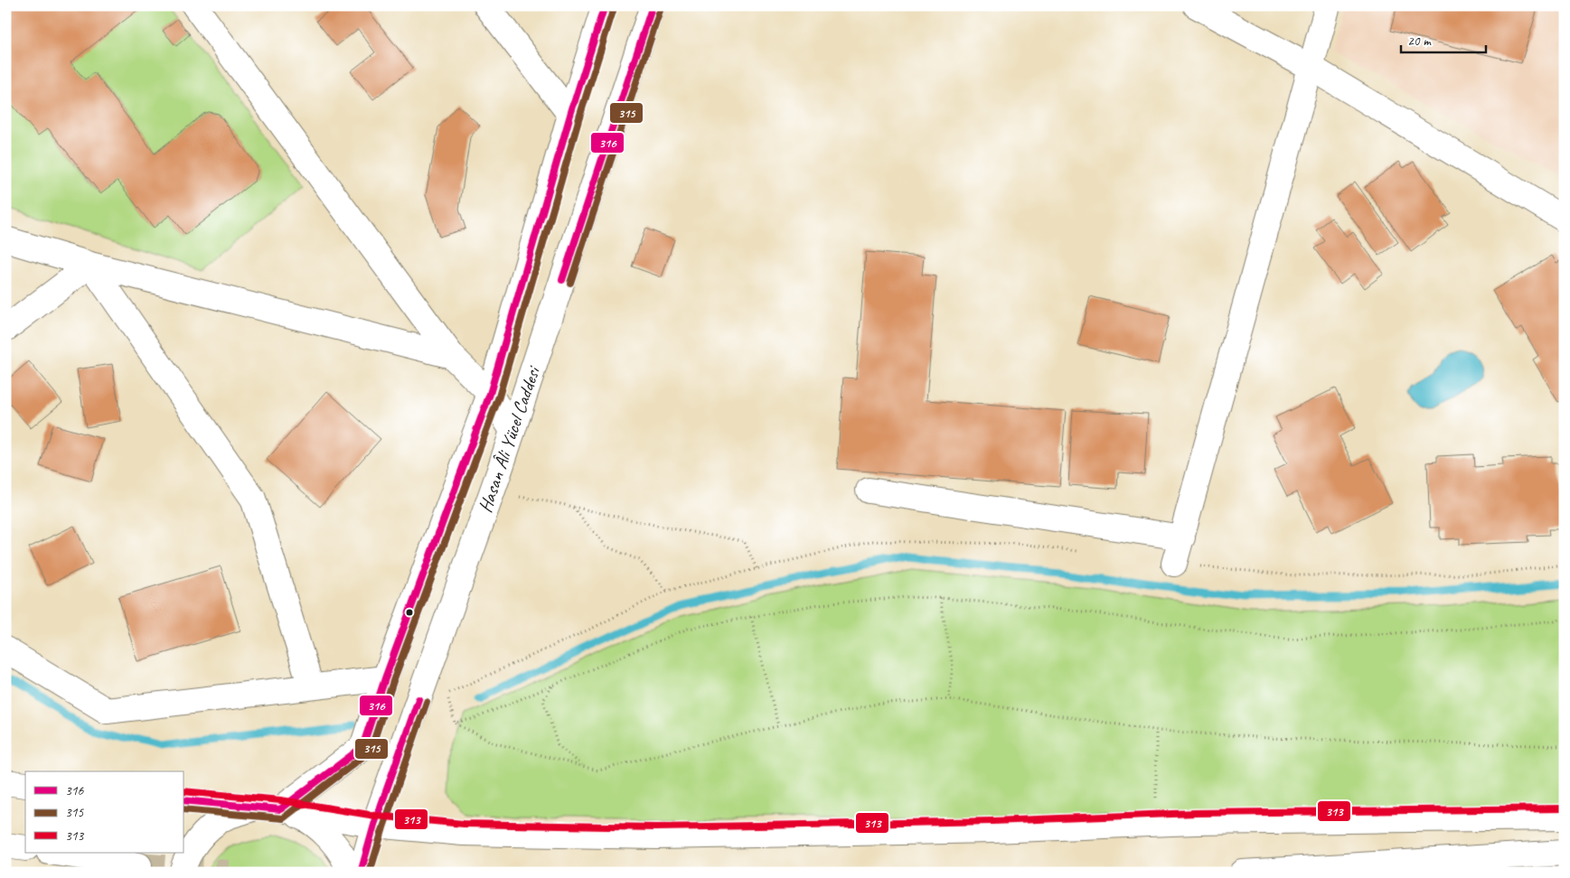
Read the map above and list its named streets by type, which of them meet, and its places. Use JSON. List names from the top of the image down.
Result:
{
  "streets": {
    "main road": ["Hasan Âli Yücel Caddesi"]
  },
  "lines": ["transit line 316", "transit line 315", "transit line 313"],
  "legend": ["316", "315", "313"],
  "scale_bar": "20 m"
}
